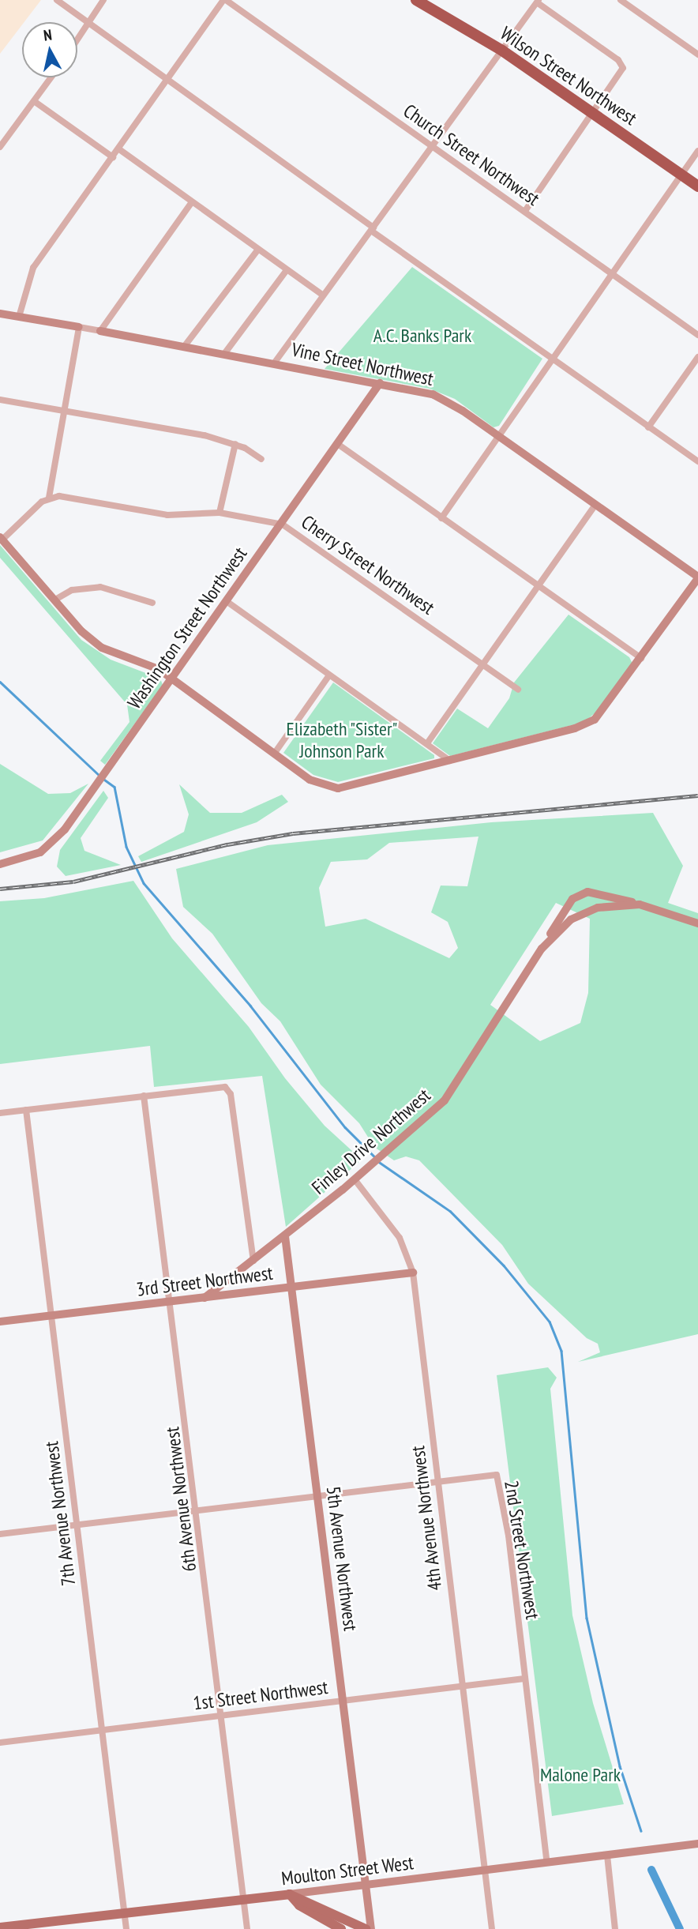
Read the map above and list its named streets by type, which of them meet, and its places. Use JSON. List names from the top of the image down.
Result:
{
  "streets": {
    "highway": ["Wilson Street Northwest"],
    "main road": ["Moulton Street West"],
    "street": [
      "Church Street Northwest",
      "Vine Street Northwest",
      "Cherry Street Northwest",
      "Washington Street Northwest",
      "Finley Drive Northwest",
      "3rd Street Northwest",
      "6th Avenue Northwest",
      "7th Avenue Northwest",
      "4th Avenue Northwest",
      "2nd Street Northwest",
      "5th Avenue Northwest",
      "1st Street Northwest"
    ]
  },
  "crossings": [
    ["Vine Street Northwest", "Washington Street Northwest"],
    ["Cherry Street Northwest", "Washington Street Northwest"],
    ["Finley Drive Northwest", "3rd Street Northwest"],
    ["Finley Drive Northwest", "4th Avenue Northwest"],
    ["Finley Drive Northwest", "5th Avenue Northwest"],
    ["3rd Street Northwest", "6th Avenue Northwest"],
    ["3rd Street Northwest", "7th Avenue Northwest"],
    ["3rd Street Northwest", "4th Avenue Northwest"],
    ["3rd Street Northwest", "5th Avenue Northwest"],
    ["6th Avenue Northwest", "2nd Street Northwest"],
    ["6th Avenue Northwest", "1st Street Northwest"],
    ["6th Avenue Northwest", "Moulton Street West"],
    ["7th Avenue Northwest", "2nd Street Northwest"],
    ["7th Avenue Northwest", "1st Street Northwest"],
    ["7th Avenue Northwest", "Moulton Street West"],
    ["4th Avenue Northwest", "2nd Street Northwest"],
    ["4th Avenue Northwest", "1st Street Northwest"],
    ["4th Avenue Northwest", "Moulton Street West"],
    ["2nd Street Northwest", "5th Avenue Northwest"],
    ["2nd Street Northwest", "1st Street Northwest"],
    ["2nd Street Northwest", "Moulton Street West"],
    ["5th Avenue Northwest", "1st Street Northwest"],
    ["5th Avenue Northwest", "Moulton Street West"]
  ],
  "parks": ["A.C. Banks Park", "Elizabeth \"Sister\" Johnson Park", "Malone Park"],
  "north": "top"
}
